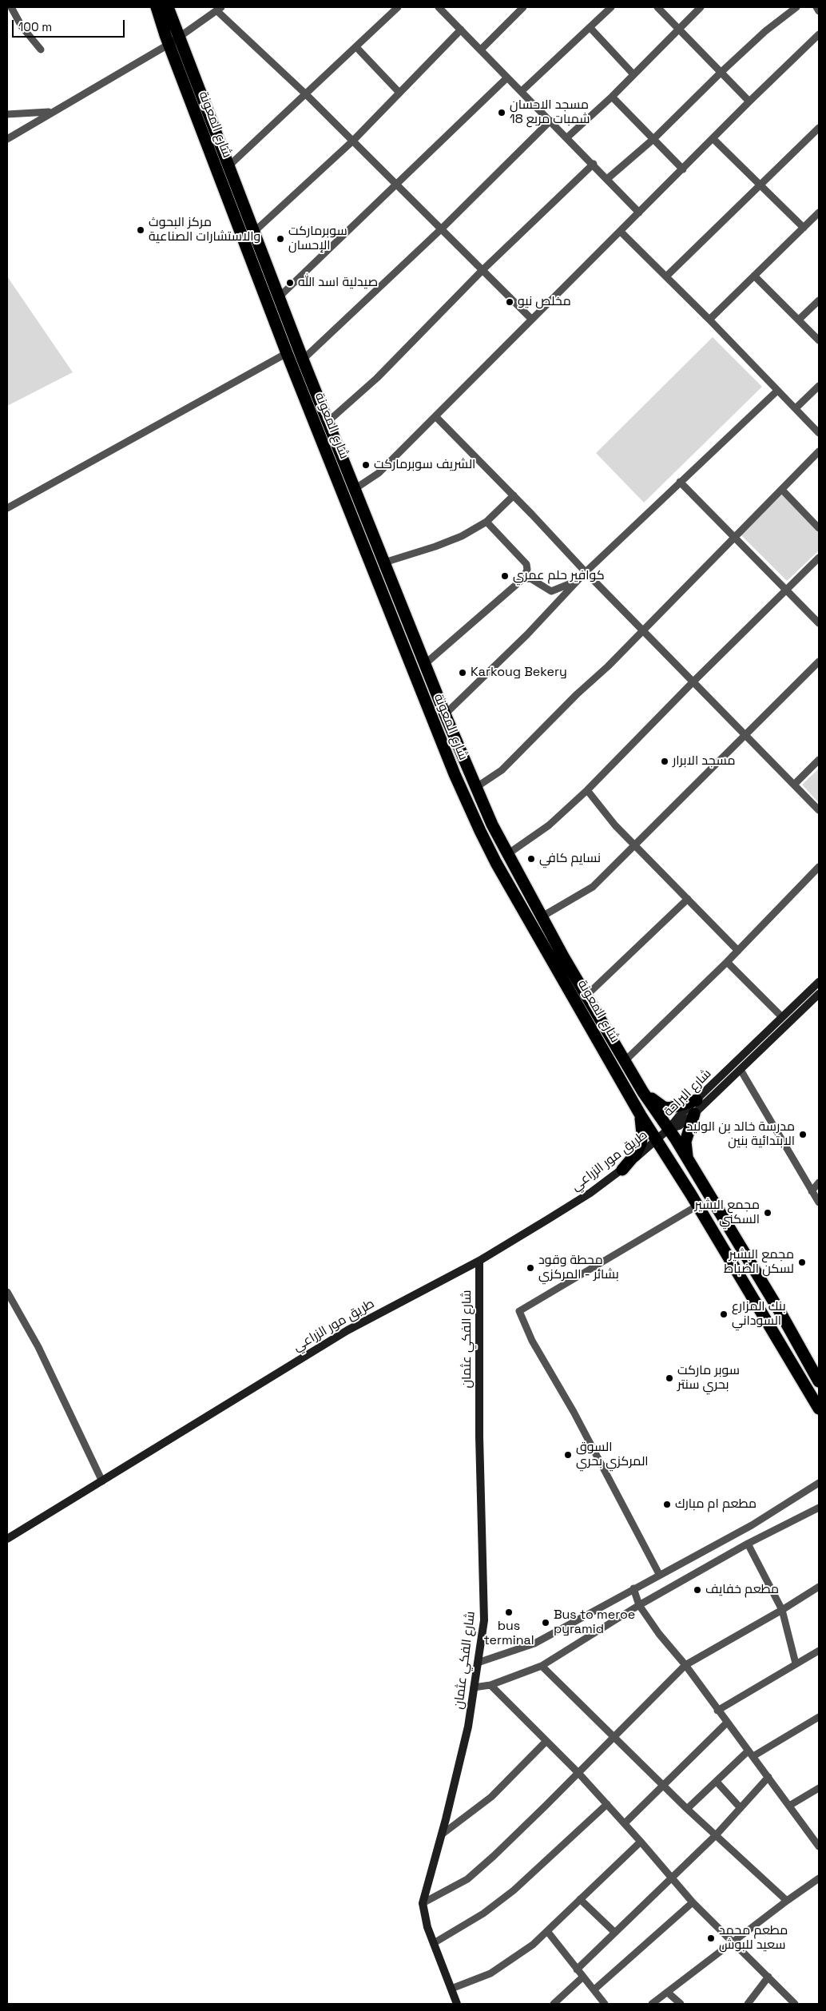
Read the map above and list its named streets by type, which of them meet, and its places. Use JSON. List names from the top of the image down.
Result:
{
  "streets": {
    "highway": ["شارع المعونة"],
    "street": ["شارع البراحة", "طريق مور الزراعي", "شارع الفكي عثمان"]
  },
  "crossings": [
    ["شارع المعونة", "شارع البراحة"],
    ["شارع المعونة", "طريق مور الزراعي"],
    ["شارع البراحة", "طريق مور الزراعي"],
    ["طريق مور الزراعي", "شارع الفكي عثمان"]
  ],
  "places": [
    "مسجد الاحسان شمبات مربع 18",
    "مركز البحوث والاستشارات الصناعية",
    "سوبرماركت الإحسان",
    "صيدلية اسد الله",
    "مخلص نيو",
    "الشريف سوبرماركت",
    "كوافير حلم عمري",
    "Karkoug Bekery",
    "مسجد الابرار",
    "نسايم كافي",
    "مدرسة خالد بن الوليد الابتدائية بنين",
    "مجمع البشير السكني",
    "مجمع البشير لسكن الضباط",
    "محطة وقود بشائر - المركزي",
    "بنك المزارع السوداني",
    "سوبر ماركت بحري سنتر",
    "السوق المركزي بحري",
    "مطعم ام مبارك",
    "مطعم خفايف",
    "bus terminal",
    "Bus to meroe pyramid",
    "مطعم محمد سعيد للبوش"
  ],
  "scale_bar": "100 m"
}
